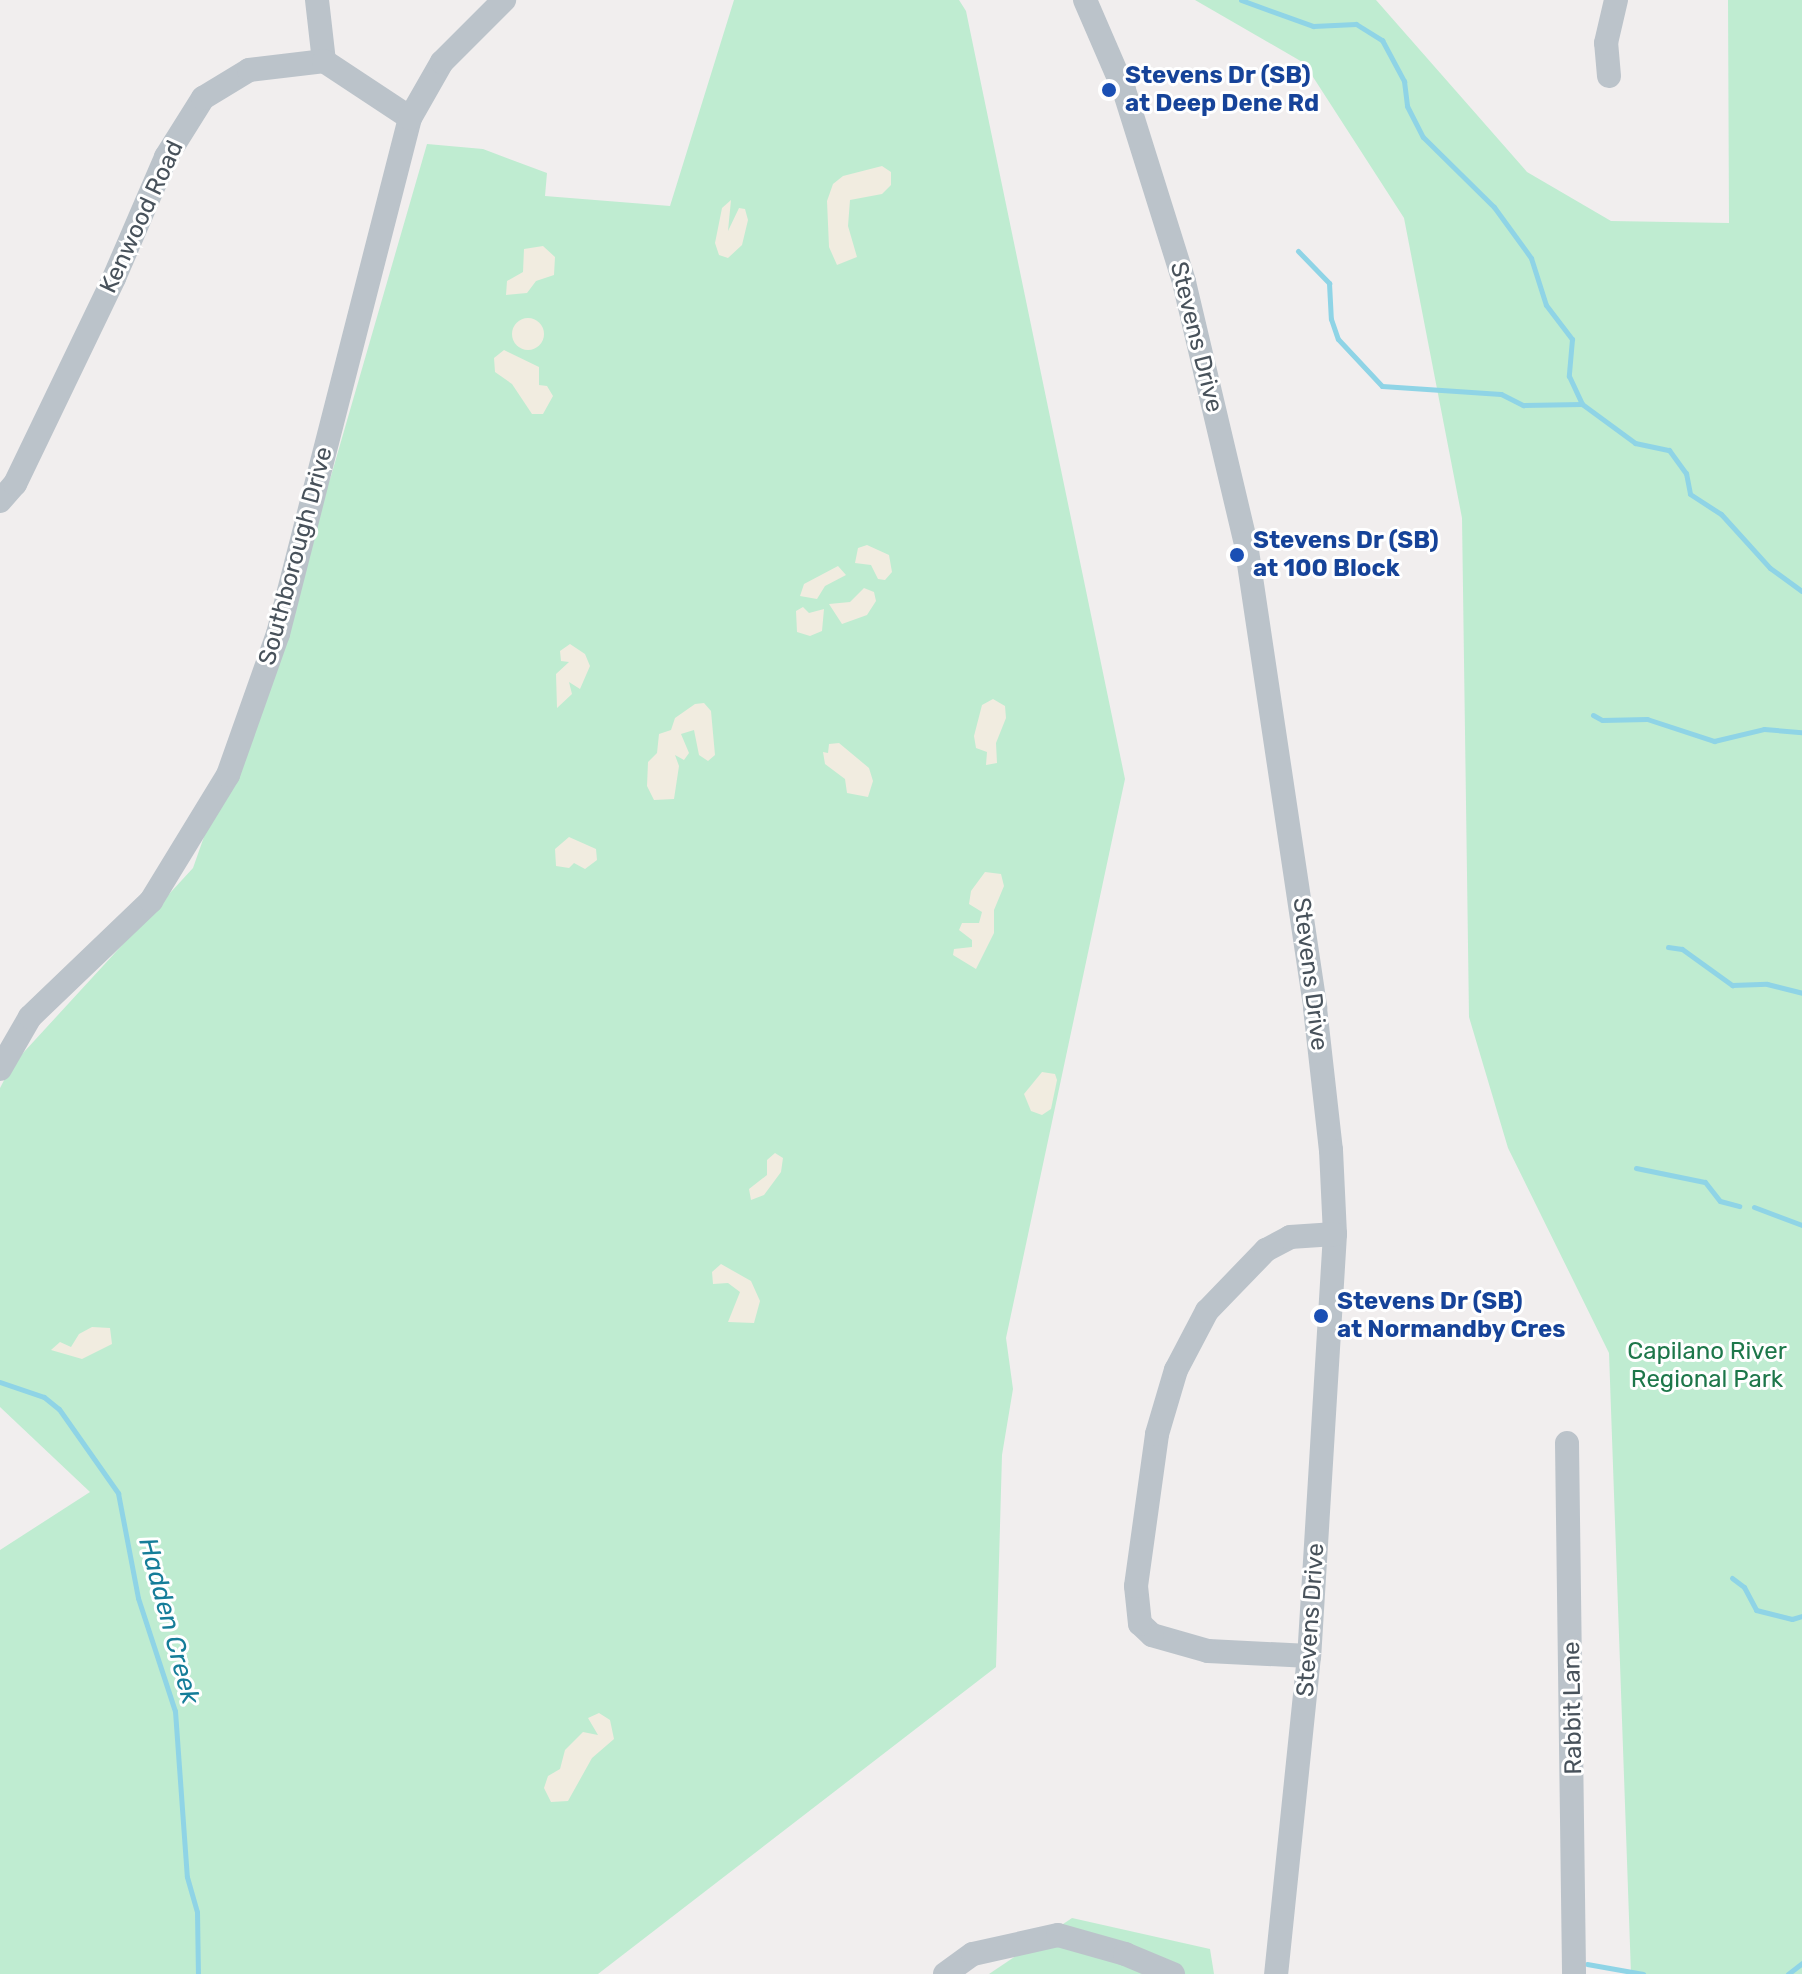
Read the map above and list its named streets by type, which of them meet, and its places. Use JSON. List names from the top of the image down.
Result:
{
  "streets": {
    "street": [
      "Kenwood Road",
      "Stevens Drive",
      "Southborough Drive",
      "Rabbit Lane"
    ]
  },
  "water": ["Hadden Creek"],
  "parks": ["Capilano River Regional Park"],
  "places": ["Stevens Dr (SB) at Deep Dene Rd", "Stevens Dr (SB) at 100 Block", "Stevens Dr (SB) at Normandby Cres"]
}
